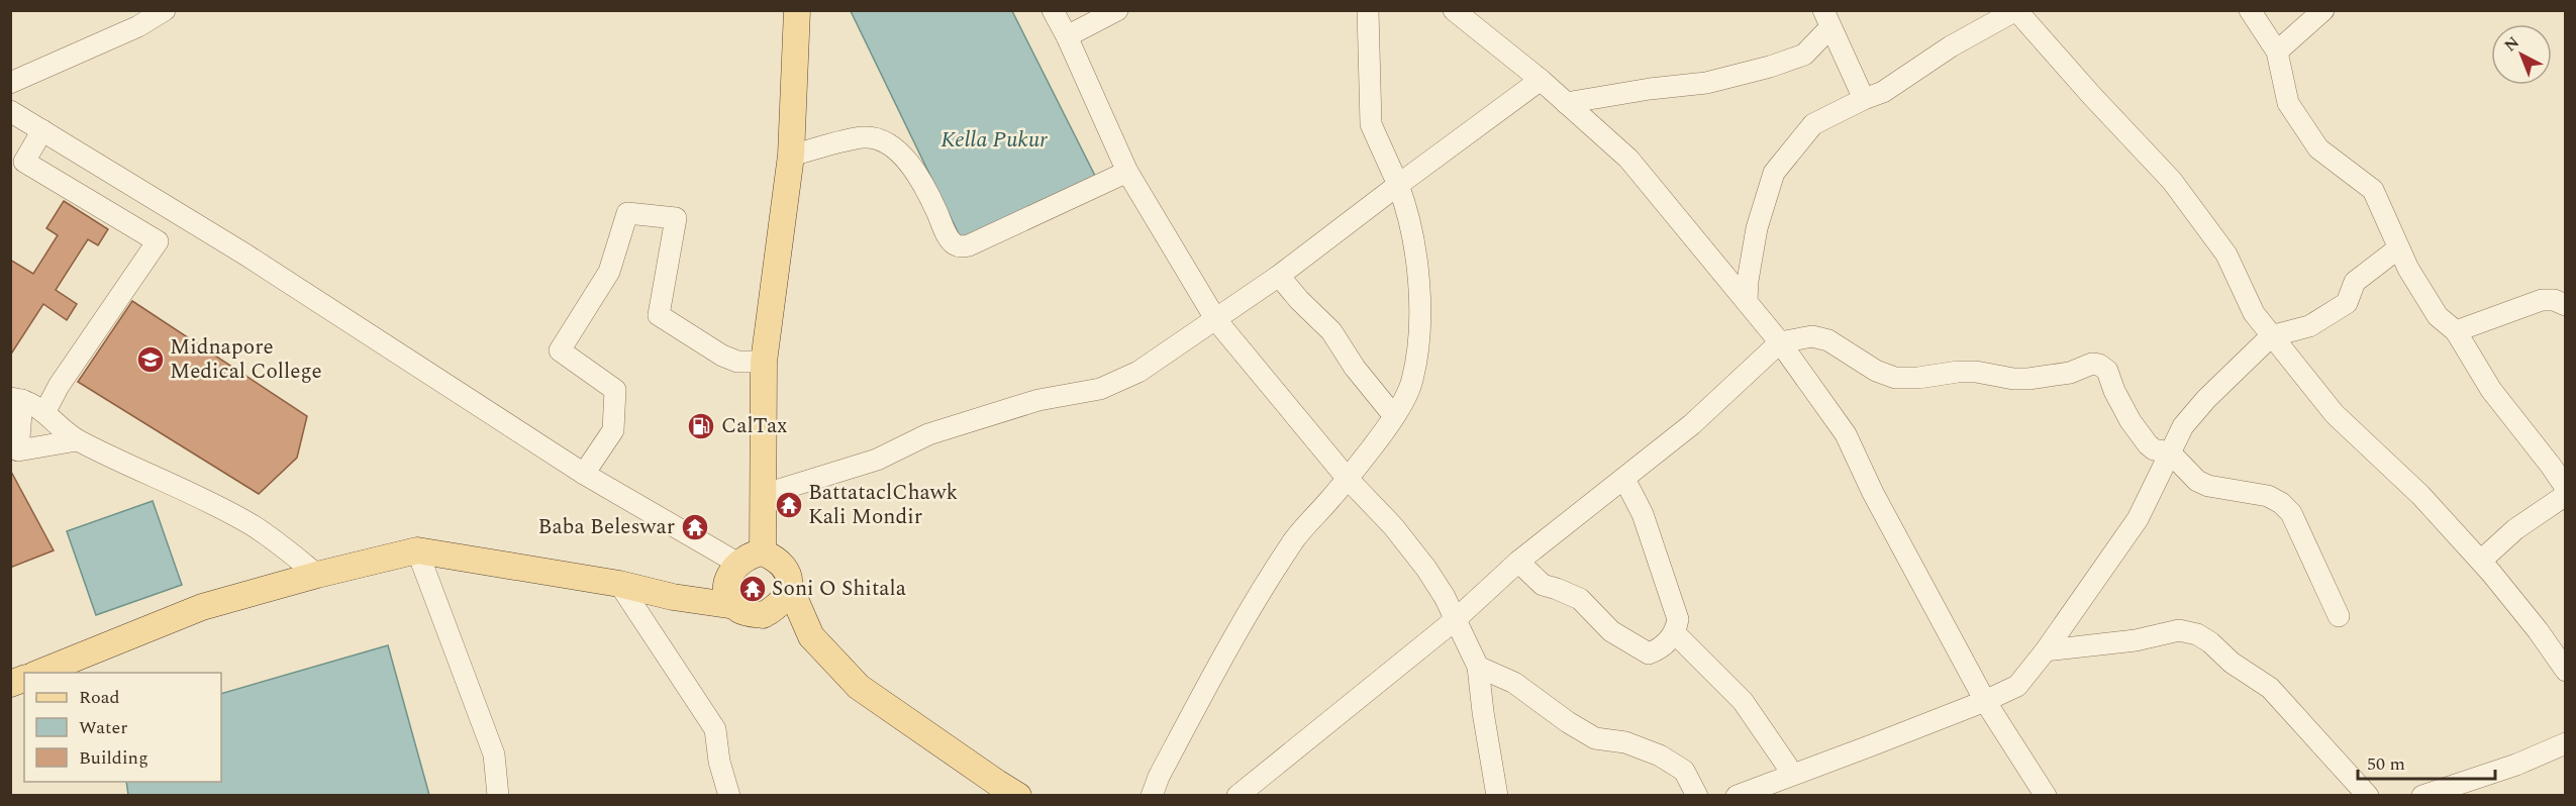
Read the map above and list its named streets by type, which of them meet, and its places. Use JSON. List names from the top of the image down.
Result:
{
  "water": ["Kella Pukur"],
  "places": {
    "school or university": ["Midnapore Medical College"],
    "fuel station": ["CalTax"],
    "temple": ["BattataclChawk Kali Mondir", "Baba Beleswar", "Soni O Shitala"]
  },
  "legend": ["Road", "Water", "Building"],
  "scale_bar": "50 m",
  "north": "top left"
}
